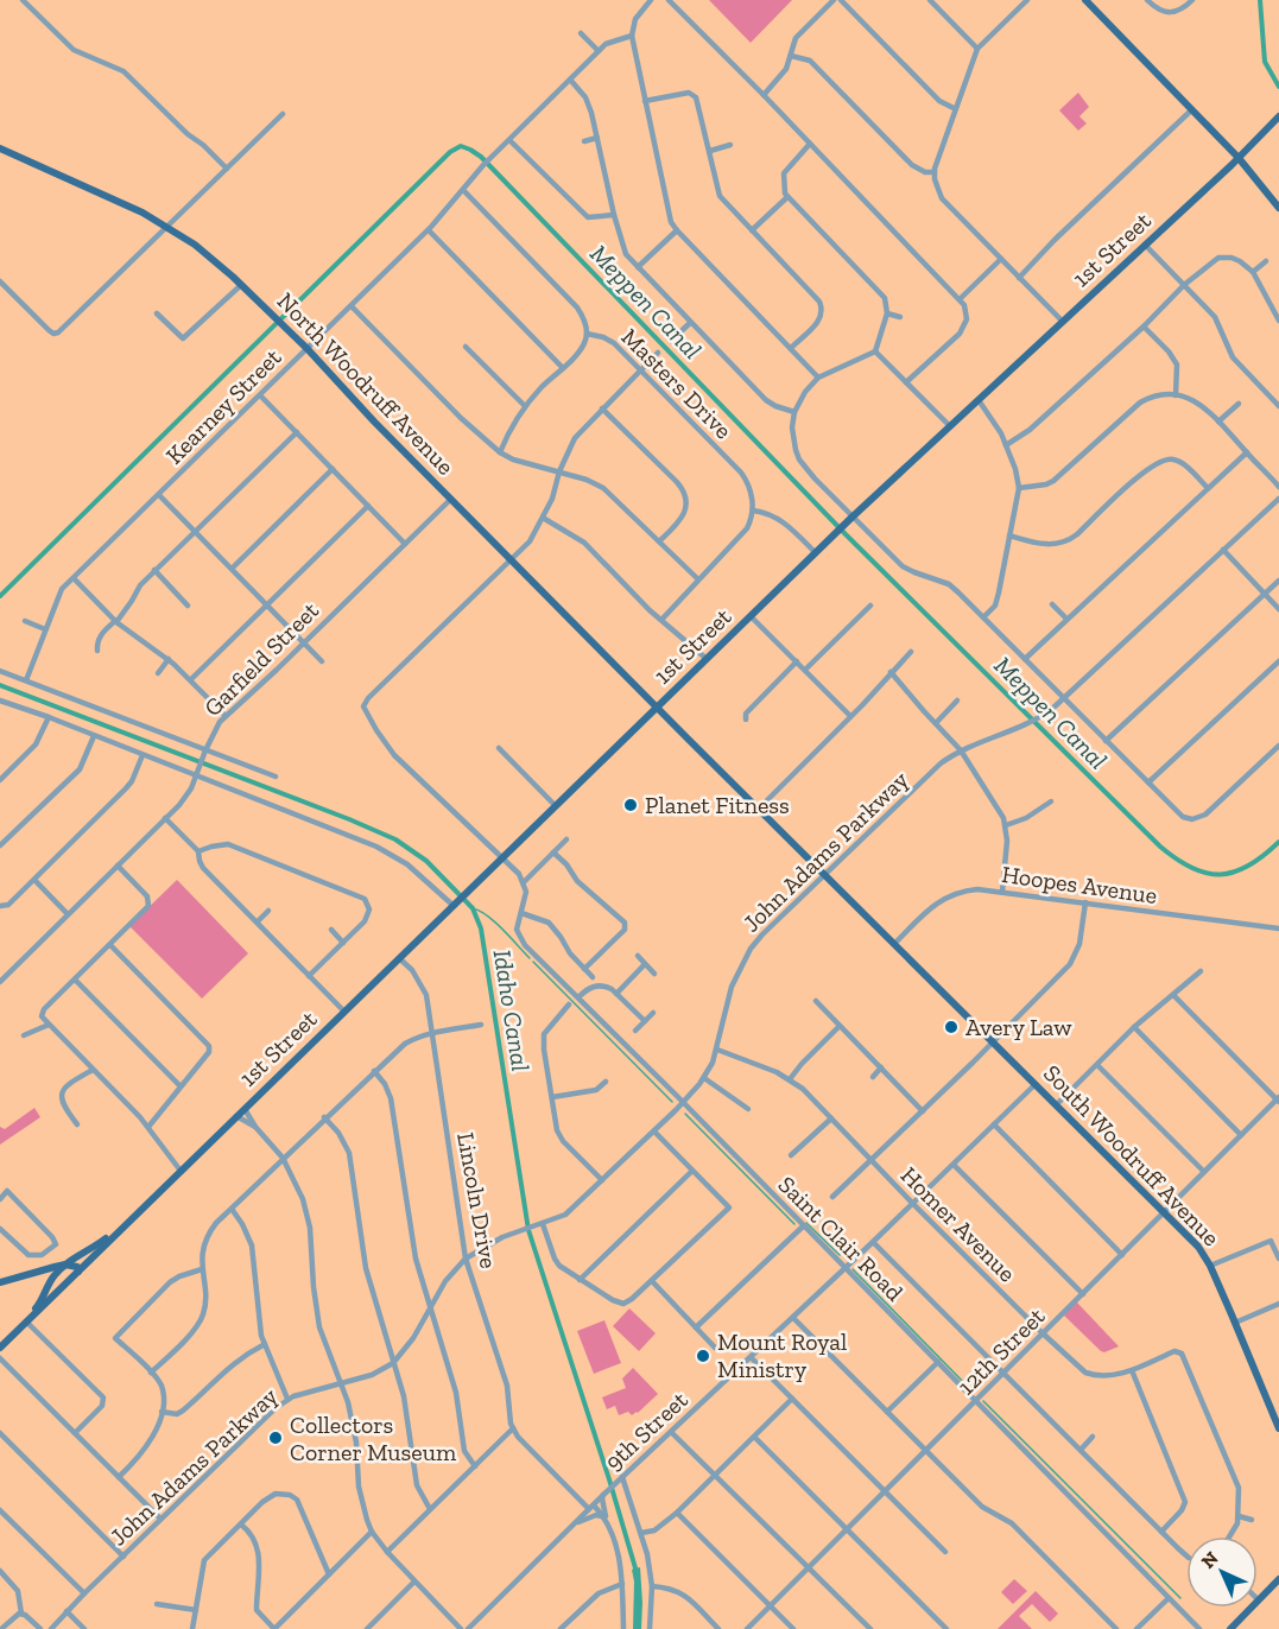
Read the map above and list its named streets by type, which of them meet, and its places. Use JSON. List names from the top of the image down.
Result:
{
  "streets": {
    "main road": ["1st Street", "North Woodruff Avenue", "South Woodruff Avenue"],
    "street": [
      "Masters Drive",
      "Kearney Street",
      "Garfield Street",
      "John Adams Parkway",
      "Hoopes Avenue",
      "Lincoln Drive",
      "Homer Avenue",
      "Saint Clair Road",
      "12th Street",
      "9th Street"
    ]
  },
  "crossings": [
    ["1st Street", "North Woodruff Avenue"],
    ["1st Street", "South Woodruff Avenue"],
    ["1st Street", "Lincoln Drive"],
    ["North Woodruff Avenue", "Kearney Street"],
    ["North Woodruff Avenue", "Garfield Street"],
    ["North Woodruff Avenue", "South Woodruff Avenue"],
    ["Masters Drive", "Kearney Street"],
    ["John Adams Parkway", "South Woodruff Avenue"],
    ["John Adams Parkway", "Lincoln Drive"],
    ["John Adams Parkway", "Homer Avenue"],
    ["John Adams Parkway", "Saint Clair Road"],
    ["Hoopes Avenue", "South Woodruff Avenue"],
    ["South Woodruff Avenue", "12th Street"],
    ["South Woodruff Avenue", "9th Street"],
    ["Homer Avenue", "12th Street"],
    ["Homer Avenue", "9th Street"],
    ["Saint Clair Road", "12th Street"],
    ["Saint Clair Road", "9th Street"]
  ],
  "water": ["Meppen Canal", "Idaho Canal"],
  "places": [
    "Planet Fitness",
    "Avery Law",
    "Mount Royal Ministry",
    "Collectors Corner Museum"
  ],
  "north": "top left"
}
